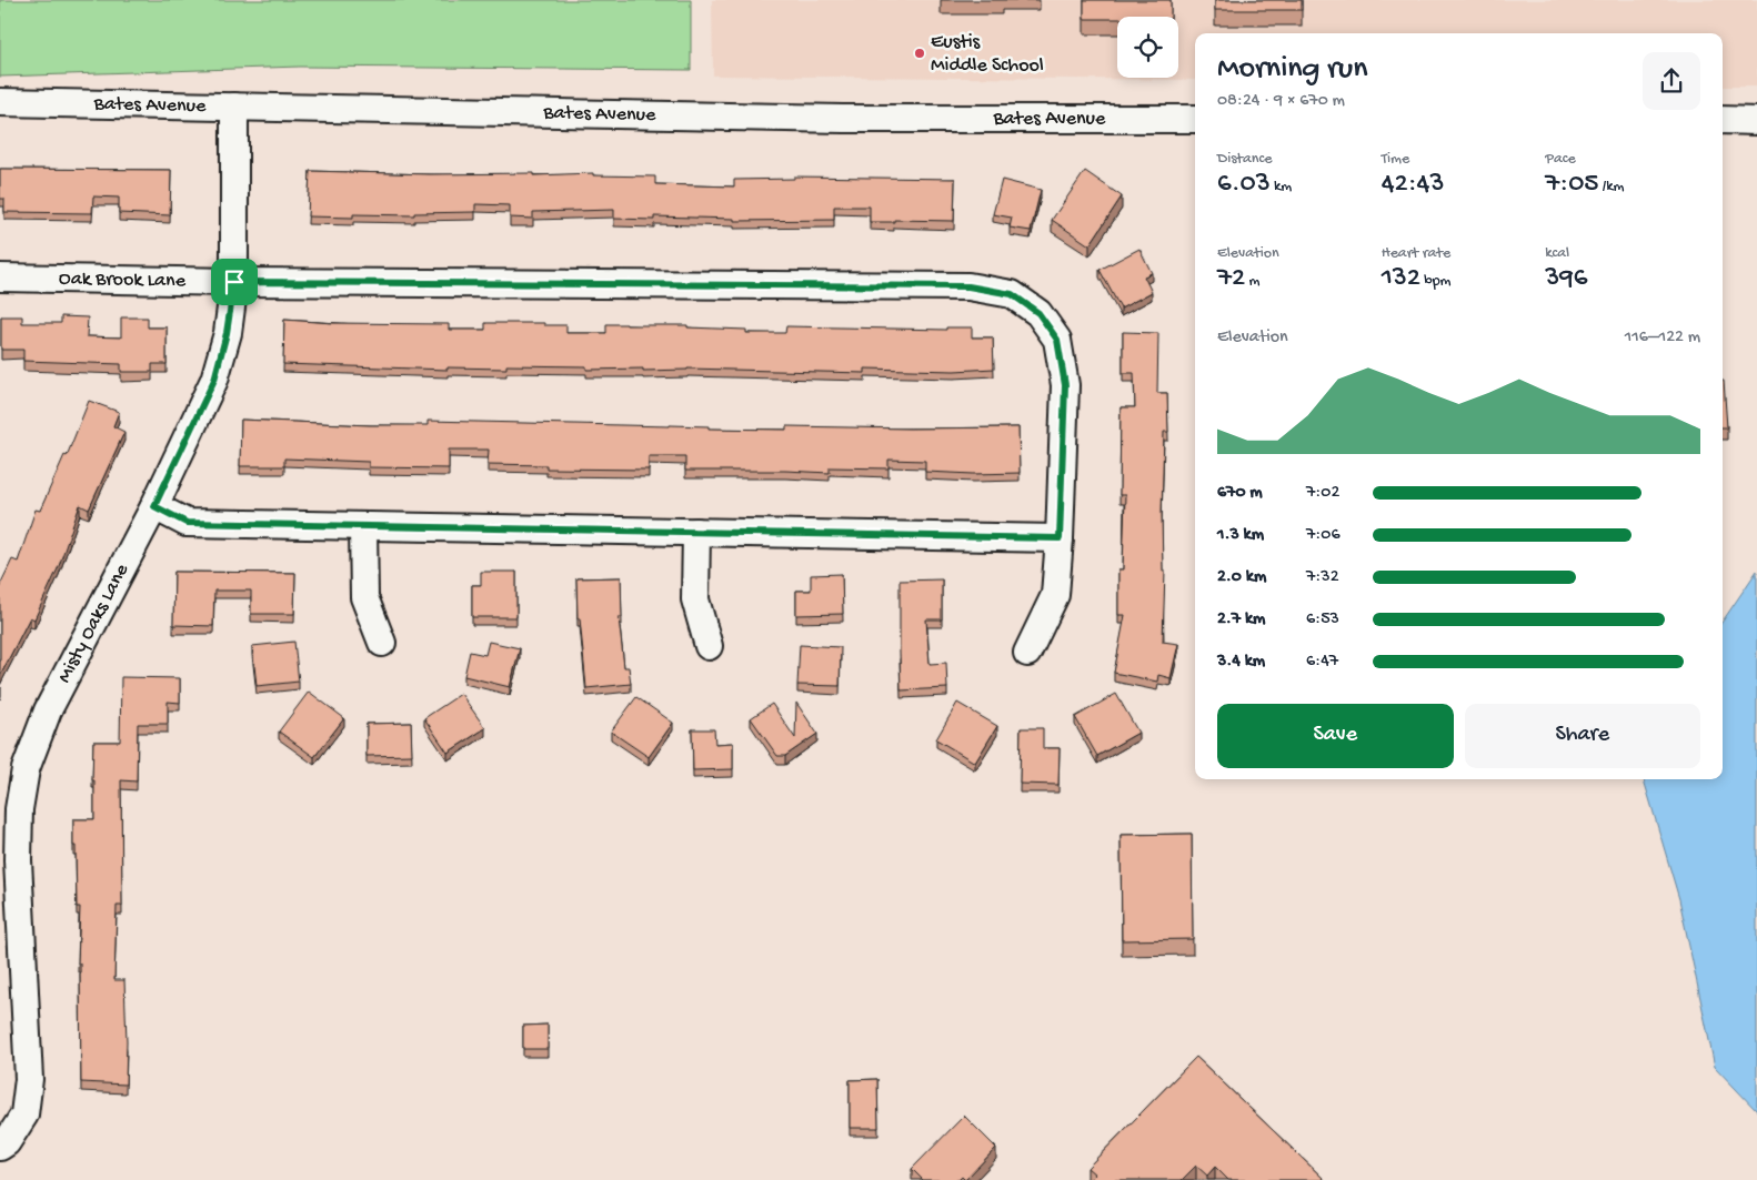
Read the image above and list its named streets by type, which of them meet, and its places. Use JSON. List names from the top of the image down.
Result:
{
  "streets": {
    "street": ["Bates Avenue", "Oak Brook Lane", "Misty Oaks Lane"]
  },
  "crossings": [
    ["Bates Avenue", "Misty Oaks Lane"],
    ["Oak Brook Lane", "Misty Oaks Lane"]
  ],
  "places": ["Eustis Middle School"],
  "page": {
    "heading": ["Morning run", "08:24 · 9 × 670 m"],
    "stats": [
      ["Distance", "6.03 km"],
      ["Time", "42:43"],
      ["Pace", "7:05 /km"],
      ["Elevation", "72 m"],
      ["Heart rate", "132 bpm"],
      ["kcal", "396"]
    ],
    "chart": ["Elevation", "116–122 m"],
    "list": [
      {
        "name": "670 m",
        "note": "7:02"
      },
      {
        "name": "1.3 km",
        "note": "7:06"
      },
      {
        "name": "2.0 km",
        "note": "7:32"
      },
      {
        "name": "2.7 km",
        "note": "6:53"
      },
      {
        "name": "3.4 km",
        "note": "6:47"
      }
    ],
    "buttons": ["Save", "Share"]
  }
}
